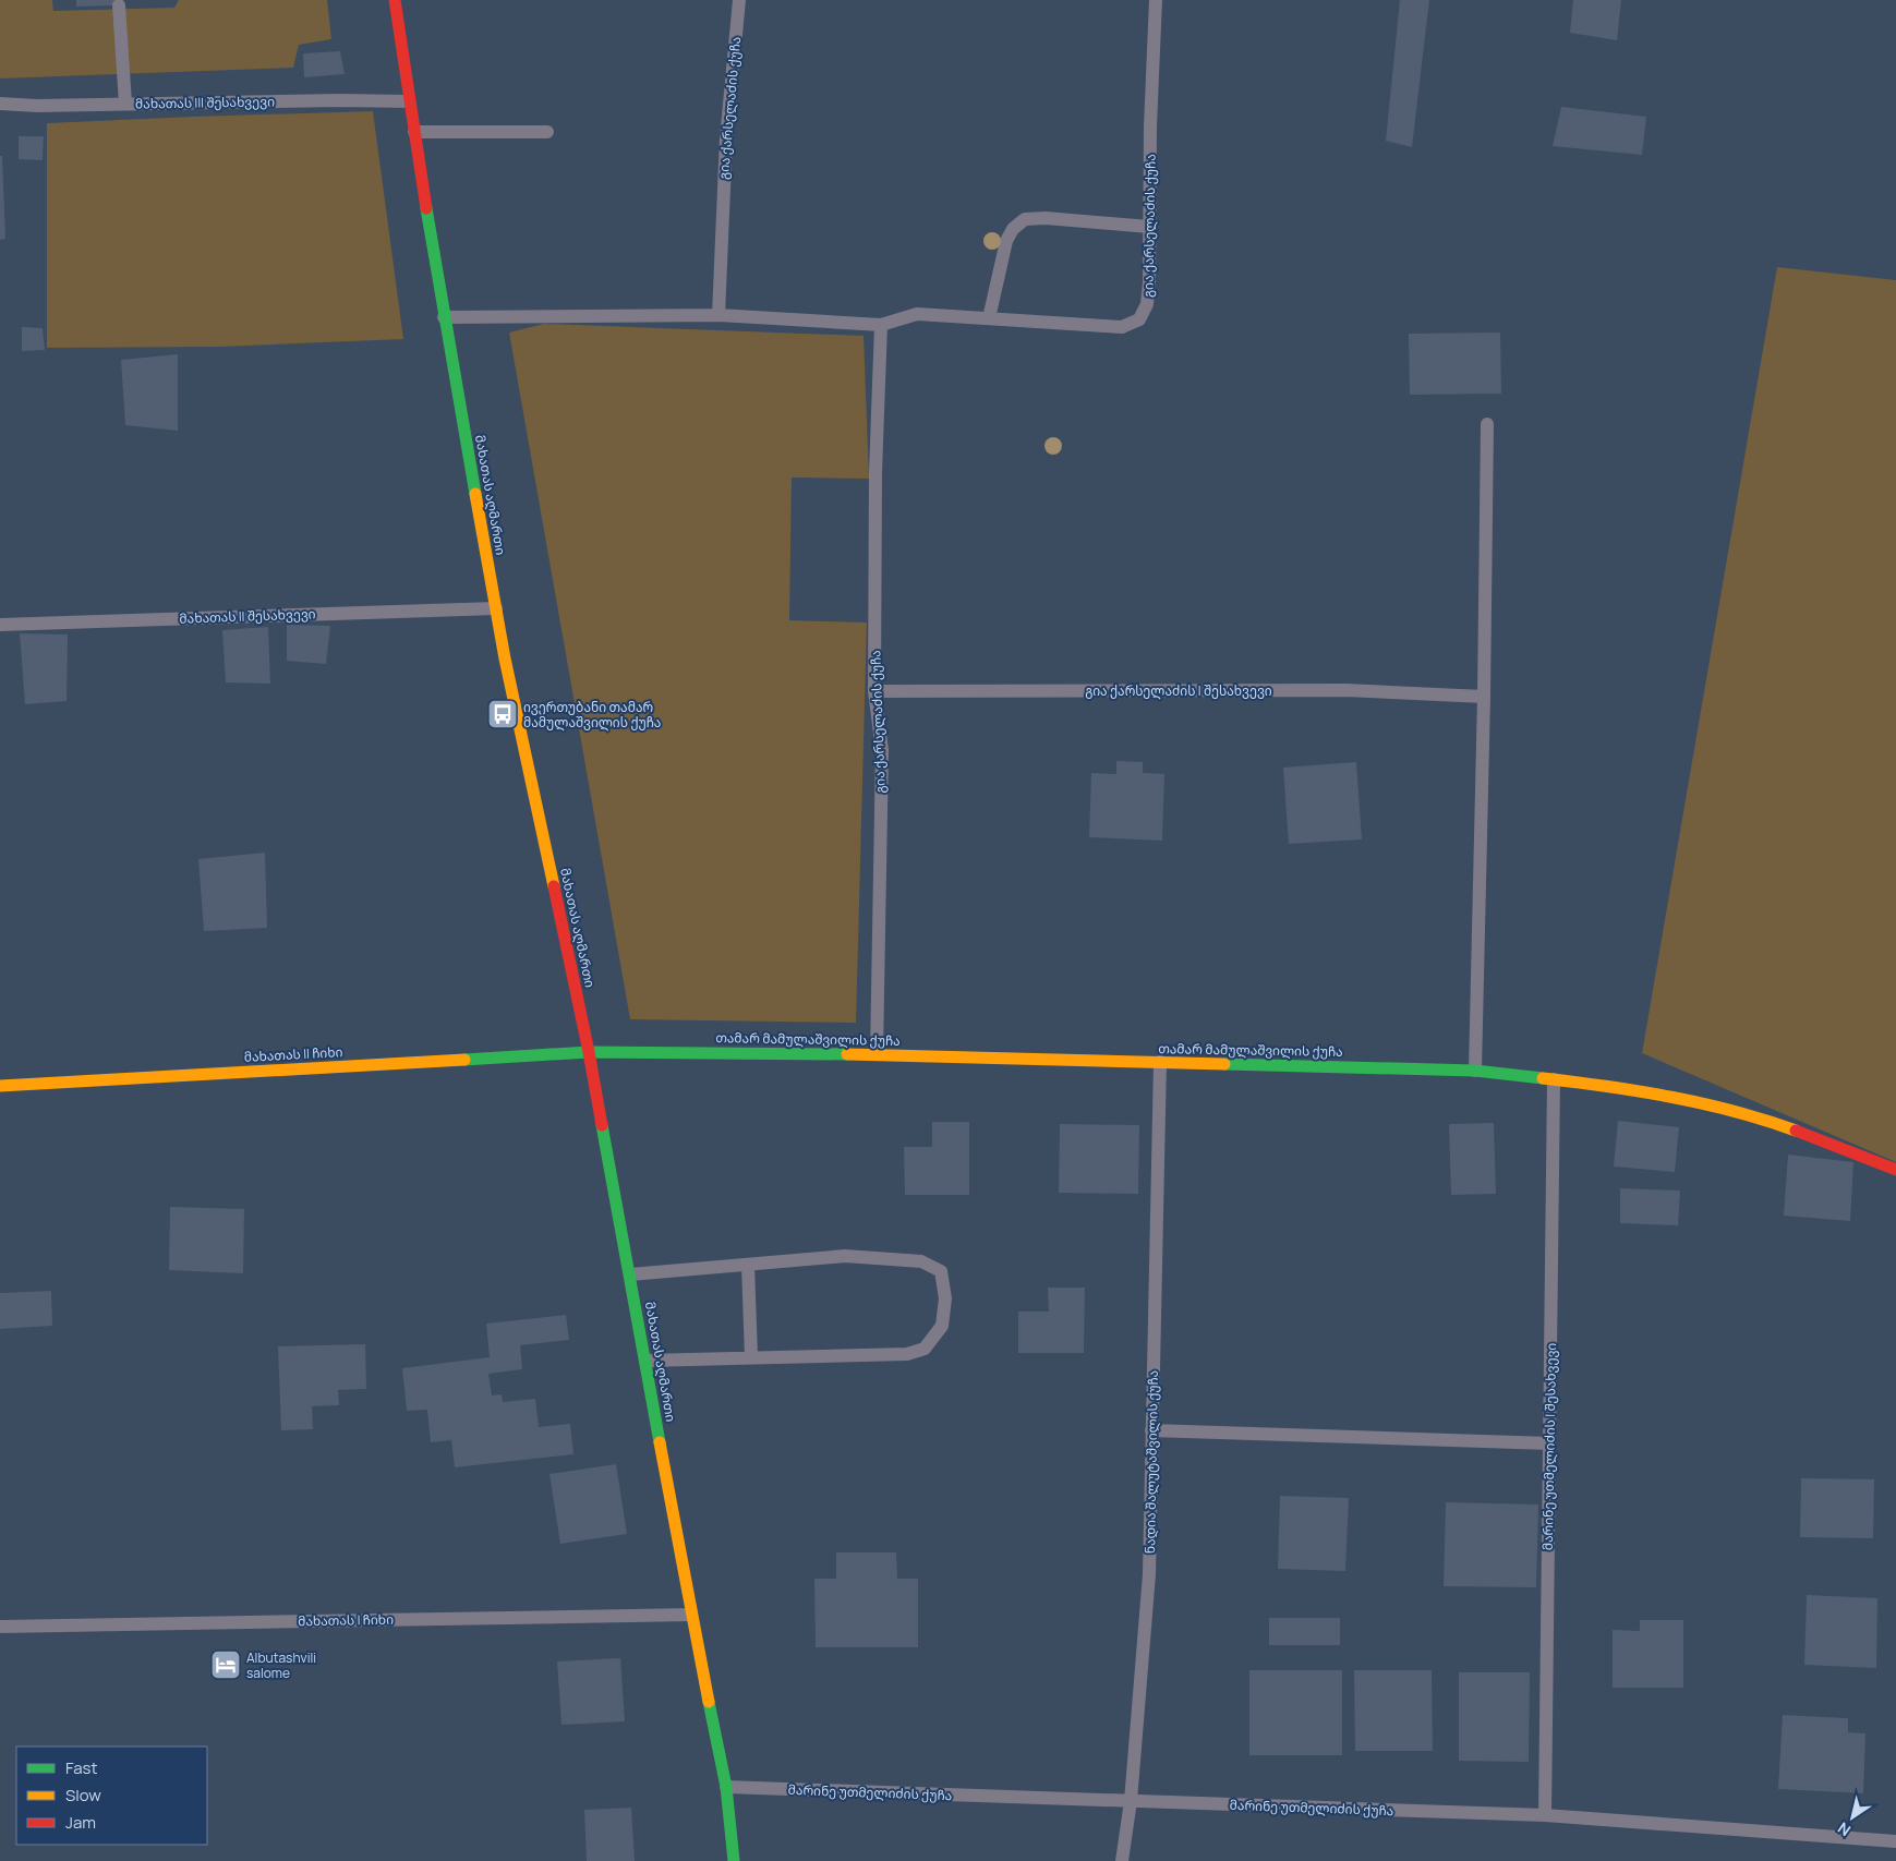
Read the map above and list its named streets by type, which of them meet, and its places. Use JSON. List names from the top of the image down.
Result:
{
  "streets": {
    "main road": ["მახათას აღმართი", "თამარ მამულაშვილის ქუჩა", "მახათას II ჩიხი"],
    "street": [
      "მახათას III შესახვევი",
      "გია ქარსელაძის ქუჩა",
      "მახათას II შესახვევი",
      "გია ქარსელაძის I შესახვევი",
      "მარინე უთმელიძის I შესახვევი",
      "ნადია შალუტაშვილის ქუჩა",
      "მახათას I ჩიხი",
      "მარინე უთმელიძის ქუჩა"
    ]
  },
  "crossings": [
    ["მახათას III შესახვევი", "მახათას აღმართი"],
    ["გია ქარსელაძის ქუჩა", "მახათას აღმართი"],
    ["გია ქარსელაძის ქუჩა", "გია ქარსელაძის I შესახვევი"],
    ["გია ქარსელაძის ქუჩა", "თამარ მამულაშვილის ქუჩა"],
    ["მახათას აღმართი", "მახათას II შესახვევი"],
    ["მახათას აღმართი", "თამარ მამულაშვილის ქუჩა"],
    ["მახათას აღმართი", "მახათას II ჩიხი"],
    ["მახათას აღმართი", "მახათას I ჩიხი"],
    ["მახათას აღმართი", "მარინე უთმელიძის ქუჩა"],
    ["თამარ მამულაშვილის ქუჩა", "მახათას II ჩიხი"],
    ["თამარ მამულაშვილის ქუჩა", "მარინე უთმელიძის I შესახვევი"],
    ["თამარ მამულაშვილის ქუჩა", "ნადია შალუტაშვილის ქუჩა"],
    ["მარინე უთმელიძის I შესახვევი", "მარინე უთმელიძის ქუჩა"],
    ["ნადია შალუტაშვილის ქუჩა", "მარინე უთმელიძის ქუჩა"]
  ],
  "places": {
    "bus stop": ["ივერთუბანი თამარ მამულაშვილის ქუჩა"],
    "hotel": ["Albutashvili salome"]
  },
  "legend": ["Fast", "Slow", "Jam"],
  "north": "bottom left"
}
